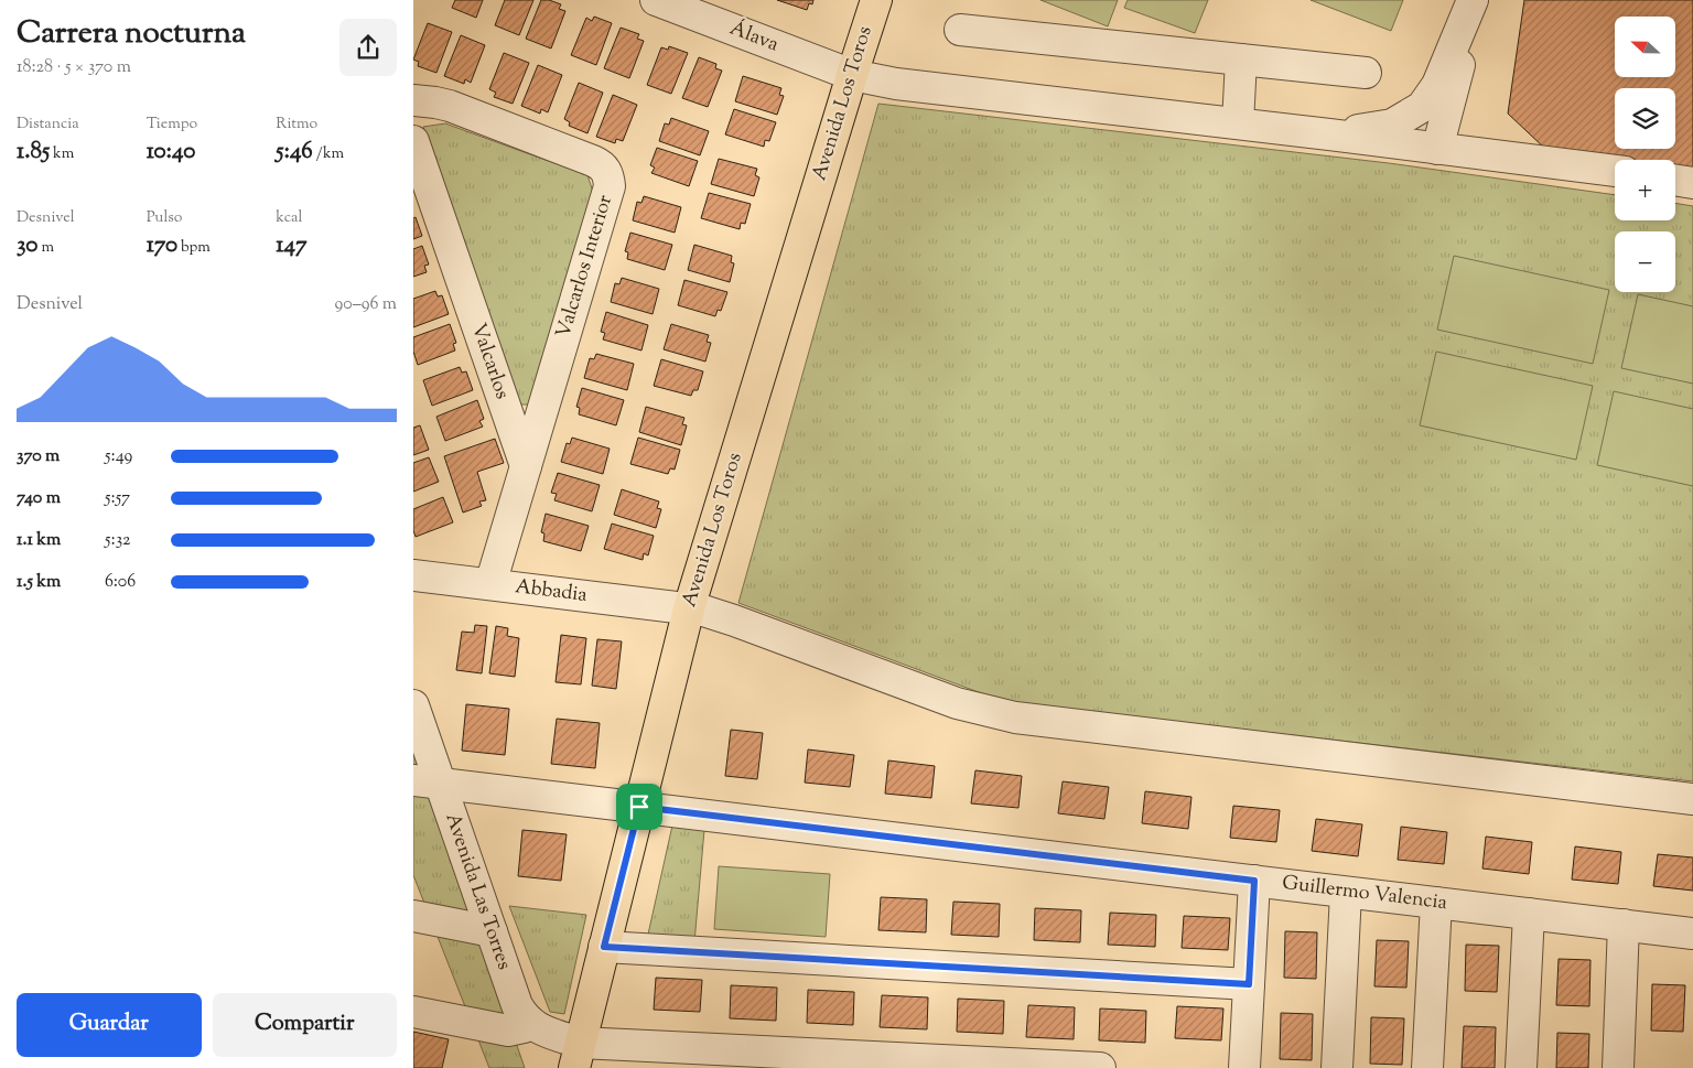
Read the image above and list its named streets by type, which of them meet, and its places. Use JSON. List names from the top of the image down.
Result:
{
  "streets": {
    "main road": ["Avenida Los Toros"],
    "street": [
      "Álava",
      "Valcarlos Interior",
      "Valcarlos",
      "Abbadia",
      "Avenida Las Torres",
      "Guillermo Valencia"
    ]
  },
  "crossings": [
    ["Álava", "Avenida Los Toros"],
    ["Avenida Los Toros", "Abbadia"],
    ["Avenida Los Toros", "Guillermo Valencia"],
    ["Valcarlos Interior", "Valcarlos"],
    ["Avenida Las Torres", "Guillermo Valencia"]
  ],
  "north": "left",
  "page": {
    "heading": ["Carrera nocturna", "18:28 · 5 × 370 m"],
    "map_buttons": ["+", "−"],
    "stats": [
      ["Distancia", "1.85 km"],
      ["Tiempo", "10:40"],
      ["Ritmo", "5:46 /km"],
      ["Desnivel", "30 m"],
      ["Pulso", "170 bpm"],
      ["kcal", "147"]
    ],
    "chart": ["Desnivel", "90–96 m"],
    "list": [
      {
        "name": "370 m",
        "note": "5:49"
      },
      {
        "name": "740 m",
        "note": "5:57"
      },
      {
        "name": "1.1 km",
        "note": "5:32"
      },
      {
        "name": "1.5 km",
        "note": "6:06"
      }
    ],
    "buttons": ["Guardar", "Compartir"]
  }
}
